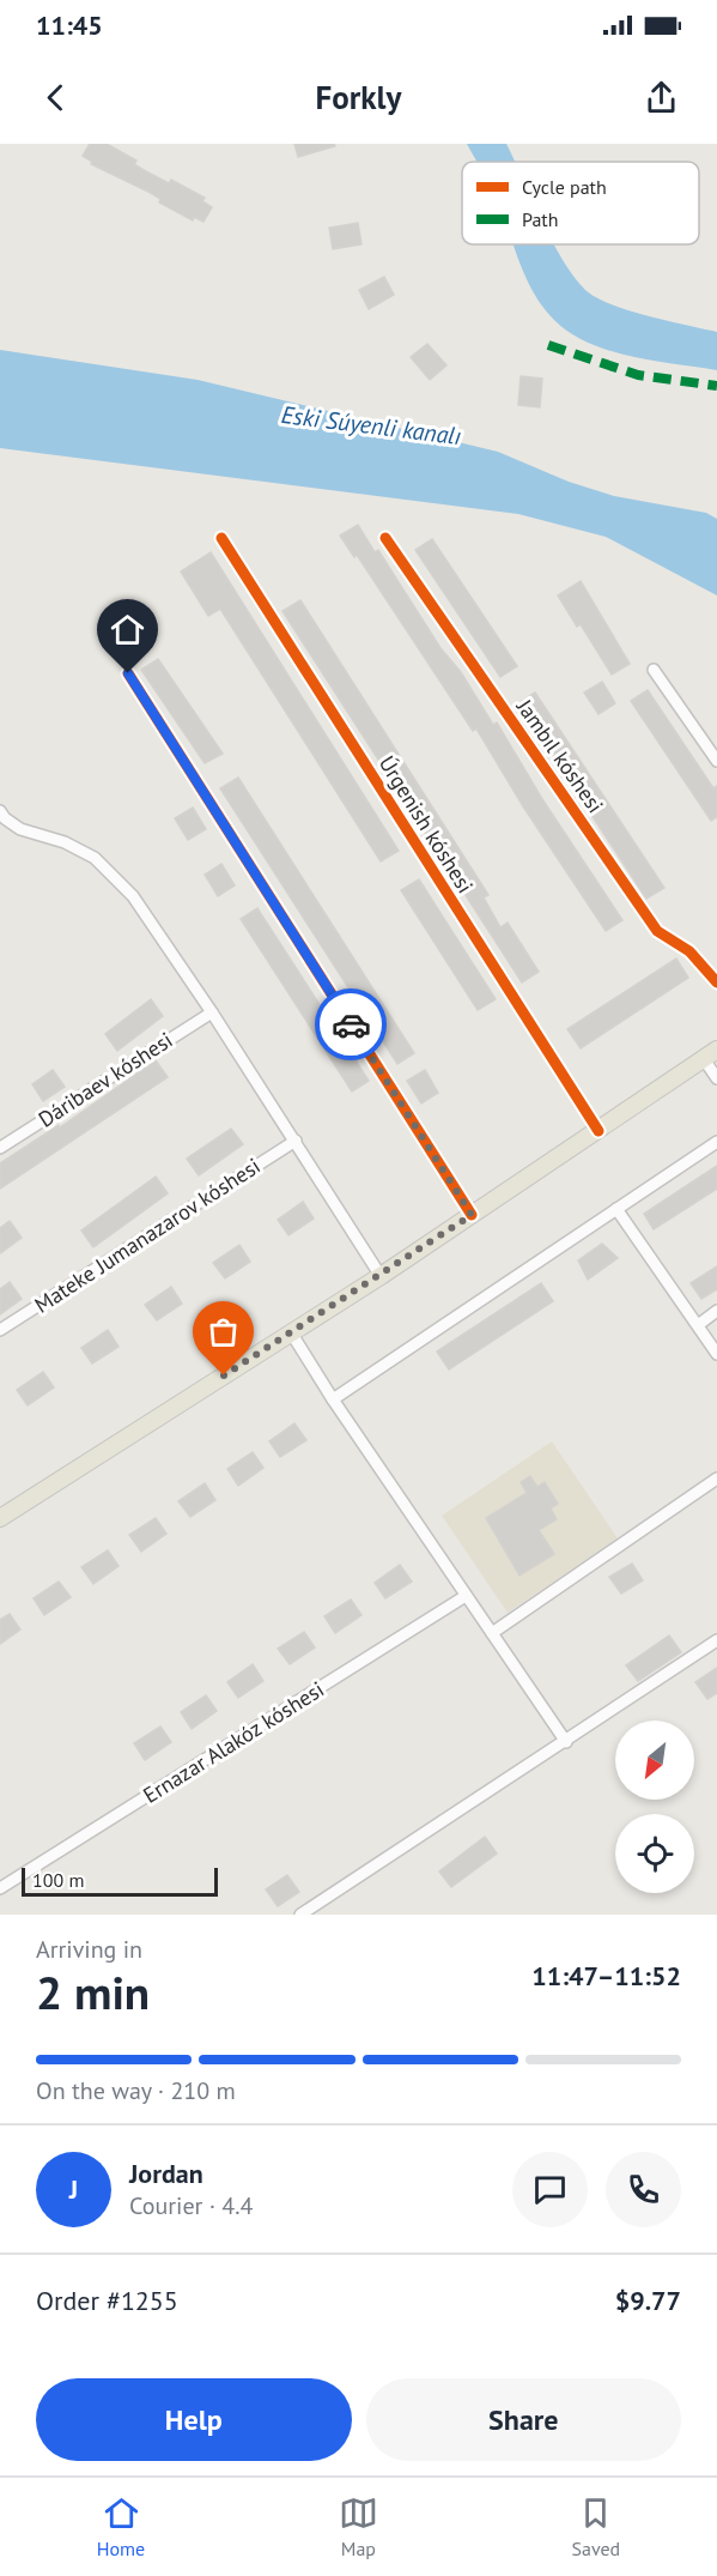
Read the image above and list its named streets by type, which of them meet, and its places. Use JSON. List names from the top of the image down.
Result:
{
  "streets": {
    "street": [
      "Jambıl kóshesi",
      "Úrgenish kóshesi",
      "Dáribaev kóshesi",
      "Mateke Jumanazarov kóshesi",
      "Ernazar Alakóz kóshesi"
    ]
  },
  "water": ["Eski Súyenli kanalı"],
  "legend": ["Cycle path", "Path"],
  "scale_bar": "100 m",
  "north": "bottom left",
  "page": {
    "status": "11:45",
    "header": "Forkly",
    "scale": "100 m",
    "heading": ["2 min", "Arriving in", "11:47–11:52"],
    "panel": [
      "Jordan",
      "Courier · 4.4",
      "Order #1255",
      "$9.77"
    ],
    "bar": "On the way · 210 m",
    "round": "J",
    "buttons": ["Help", "Share"],
    "tabs": ["Home", "Map", "Saved"]
  }
}
